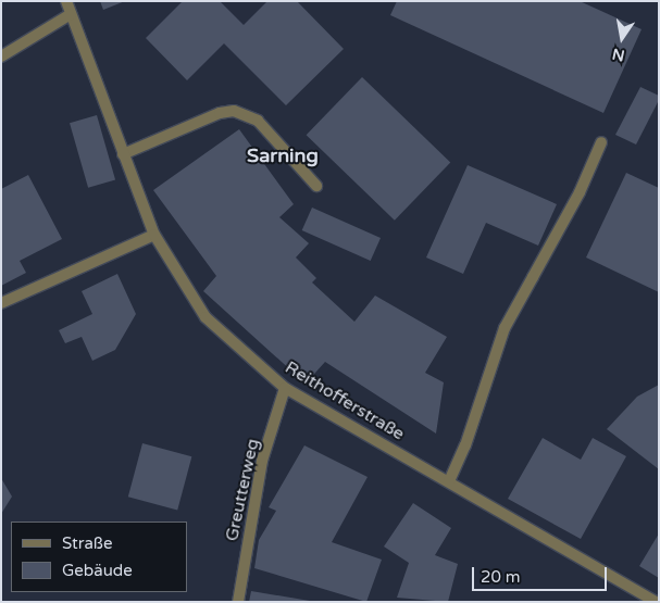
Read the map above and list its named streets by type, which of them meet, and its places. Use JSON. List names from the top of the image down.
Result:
{
  "streets": {
    "street": ["Reithofferstraße", "Greutterweg"]
  },
  "crossings": [
    ["Reithofferstraße", "Greutterweg"]
  ],
  "districts": ["Sarning"],
  "legend": ["Straße", "Gebäude"],
  "scale_bar": "20 m",
  "north": "bottom"
}
